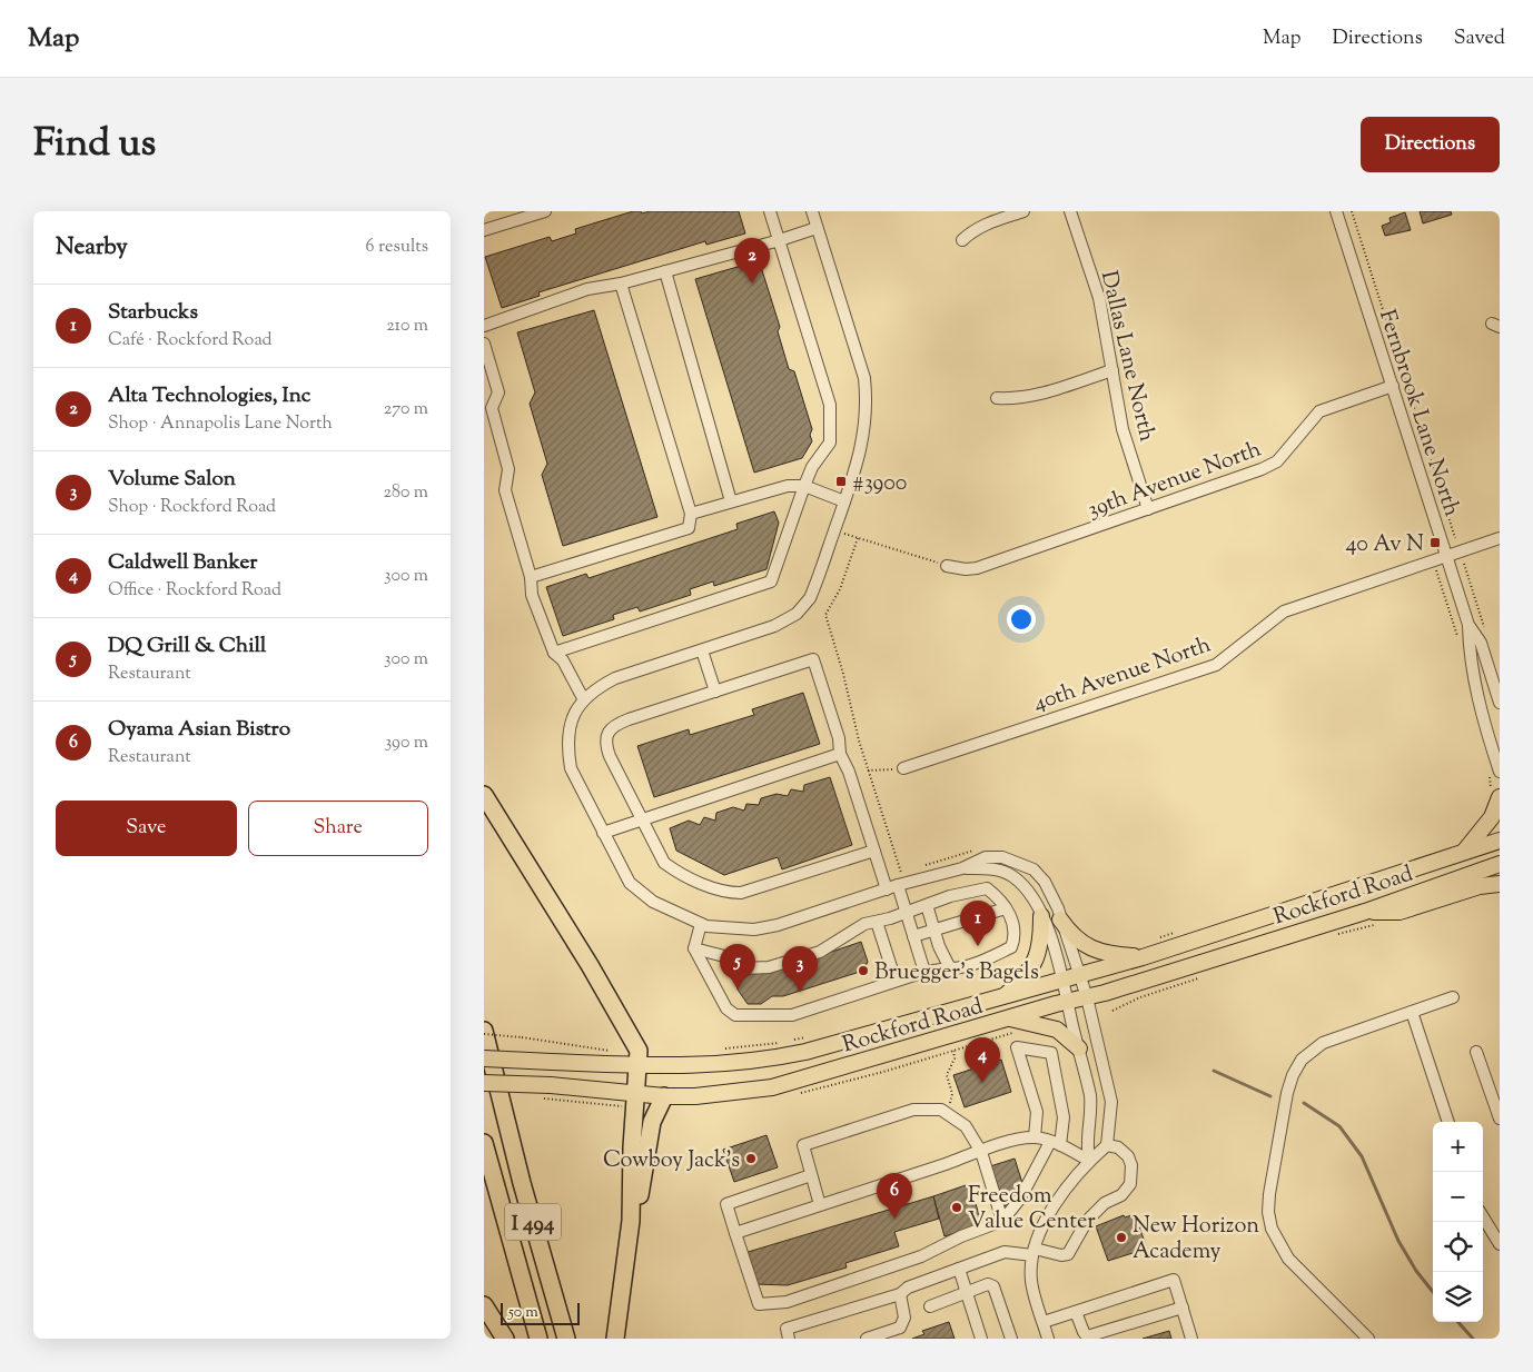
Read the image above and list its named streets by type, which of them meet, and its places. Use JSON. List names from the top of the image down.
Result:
{
  "streets": {
    "highway": ["I 494"],
    "main road": ["Rockford Road"],
    "street": [
      "Dallas Lane North",
      "Fernbrook Lane North",
      "39th Avenue North",
      "40th Avenue North"
    ]
  },
  "crossings": [
    ["Dallas Lane North", "39th Avenue North"],
    ["Fernbrook Lane North", "39th Avenue North"],
    ["Fernbrook Lane North", "40th Avenue North"]
  ],
  "places": {
    "transit": ["#3900", "40 Av N"],
    "other": [
      "Bruegger's Bagels",
      "Cowboy Jack's",
      "Freedom Value Center",
      "New Horizon Academy"
    ]
  },
  "scale_bar": "50 m",
  "page": {
    "header": "Map",
    "nav": ["Map", "Directions", "Saved"],
    "title": "Find us",
    "buttons": [
      "Directions",
      ["Save", "Share"]
    ],
    "heading": ["Nearby", "6 results"],
    "pins": [
      "2",
      "1",
      "5",
      "3",
      "4",
      "6"
    ],
    "list": [
      {
        "mark": "1",
        "name": "Starbucks",
        "note": "Café · Rockford Road",
        "value": "210 m"
      },
      {
        "mark": "2",
        "name": "Alta Technologies, Inc",
        "note": "Shop · Annapolis Lane North",
        "value": "270 m"
      },
      {
        "mark": "3",
        "name": "Volume Salon",
        "note": "Shop · Rockford Road",
        "value": "280 m"
      },
      {
        "mark": "4",
        "name": "Caldwell Banker",
        "note": "Office · Rockford Road",
        "value": "300 m"
      },
      {
        "mark": "5",
        "name": "DQ Grill & Chill",
        "note": "Restaurant",
        "value": "300 m"
      },
      {
        "mark": "6",
        "name": "Oyama Asian Bistro",
        "note": "Restaurant",
        "value": "390 m"
      }
    ],
    "map_buttons": ["+", "−"],
    "scale": "50 m"
  }
}
